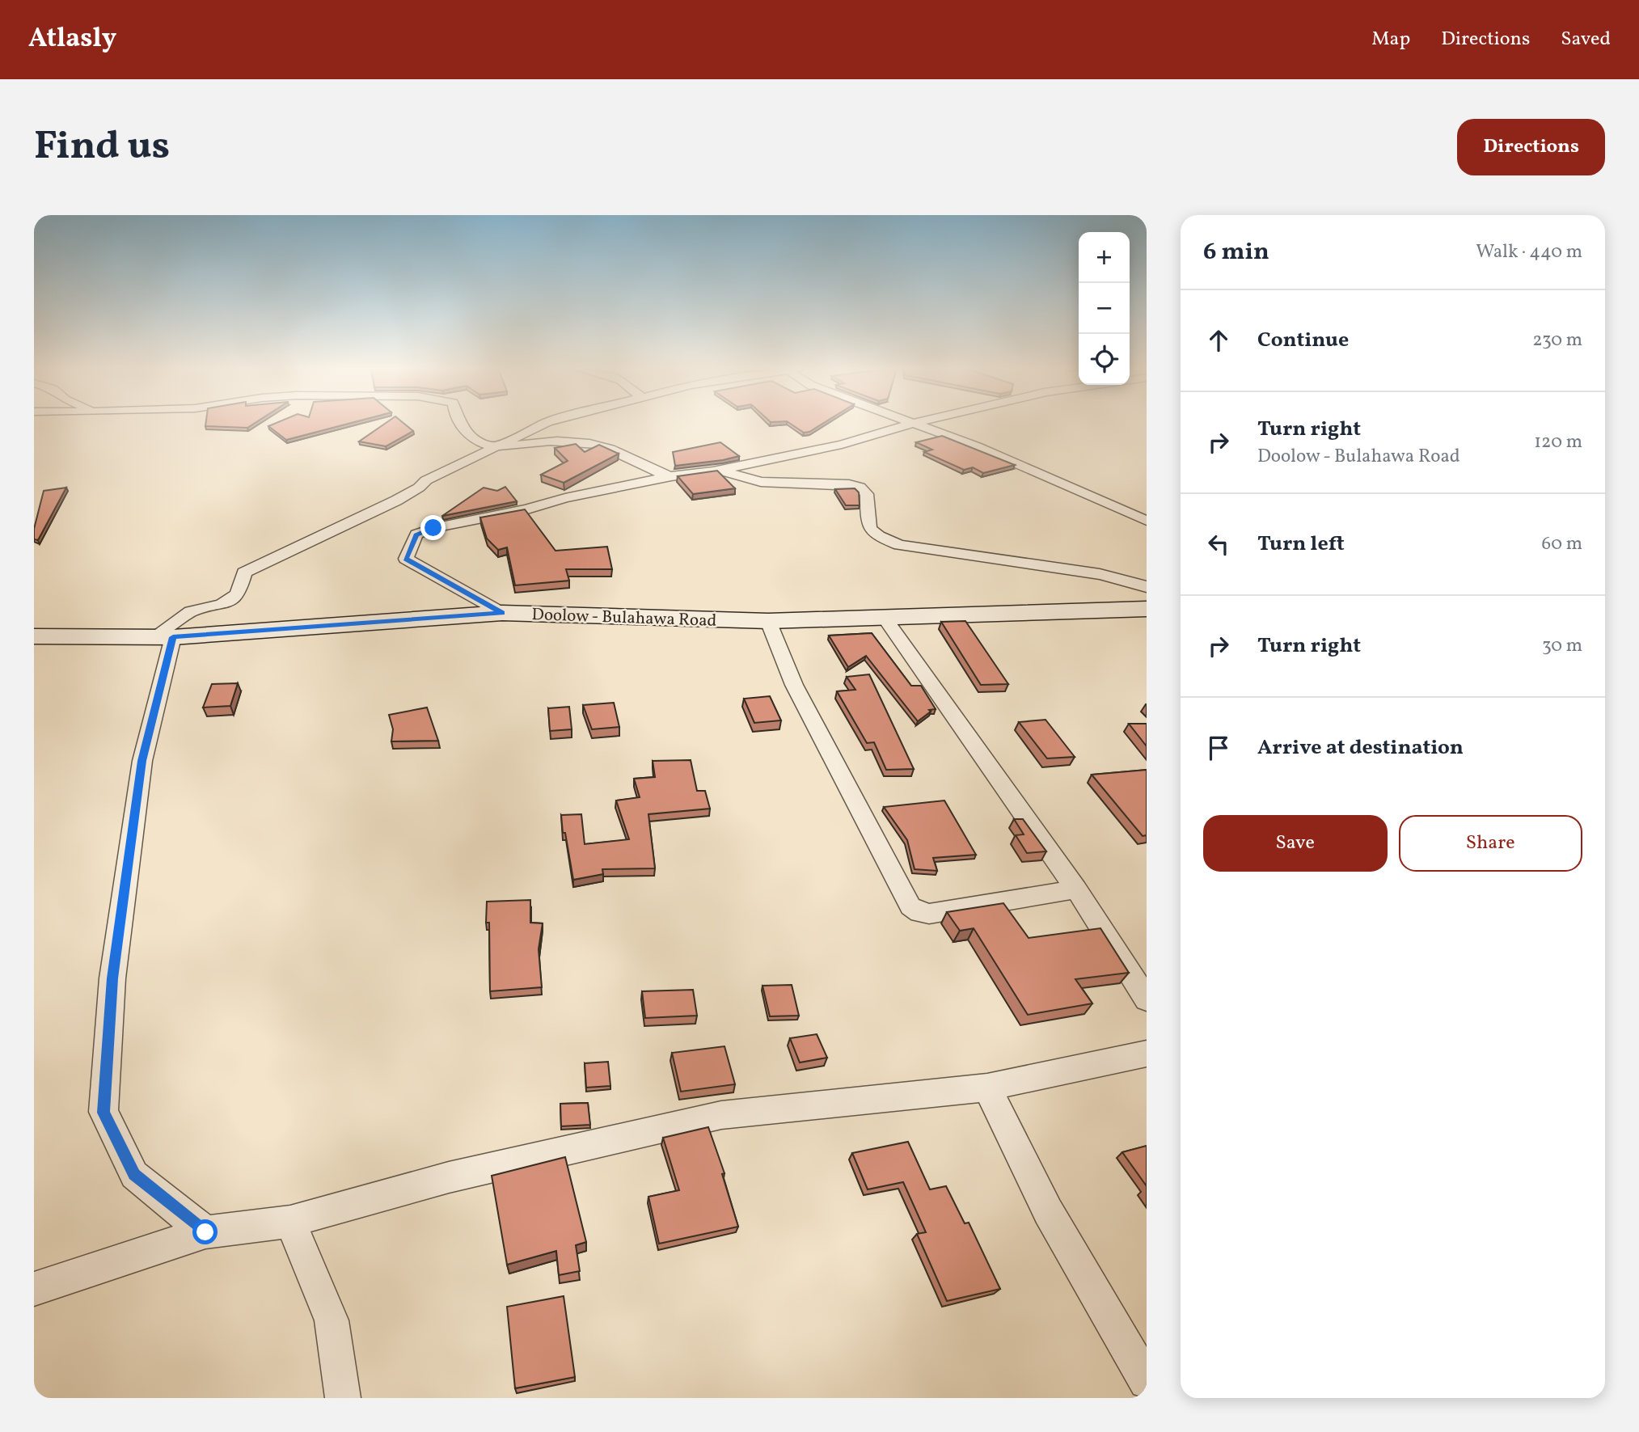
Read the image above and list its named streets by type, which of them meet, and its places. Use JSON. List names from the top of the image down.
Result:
{
  "streets": {
    "main road": ["Doolow - Bulahawa Road"]
  },
  "page": {
    "header": "Atlasly",
    "nav": ["Map", "Directions", "Saved"],
    "buttons": [
      "Directions",
      ["Save", "Share"]
    ],
    "title": "Find us",
    "heading": ["6 min", "Walk · 440 m"],
    "map_buttons": ["+", "−"],
    "list": [
      ["Continue", "230 m"],
      ["Turn right", "Doolow - Bulahawa Road", "120 m"],
      ["Turn left", "60 m"],
      ["Turn right", "30 m"],
      "Arrive at destination"
    ]
  }
}
